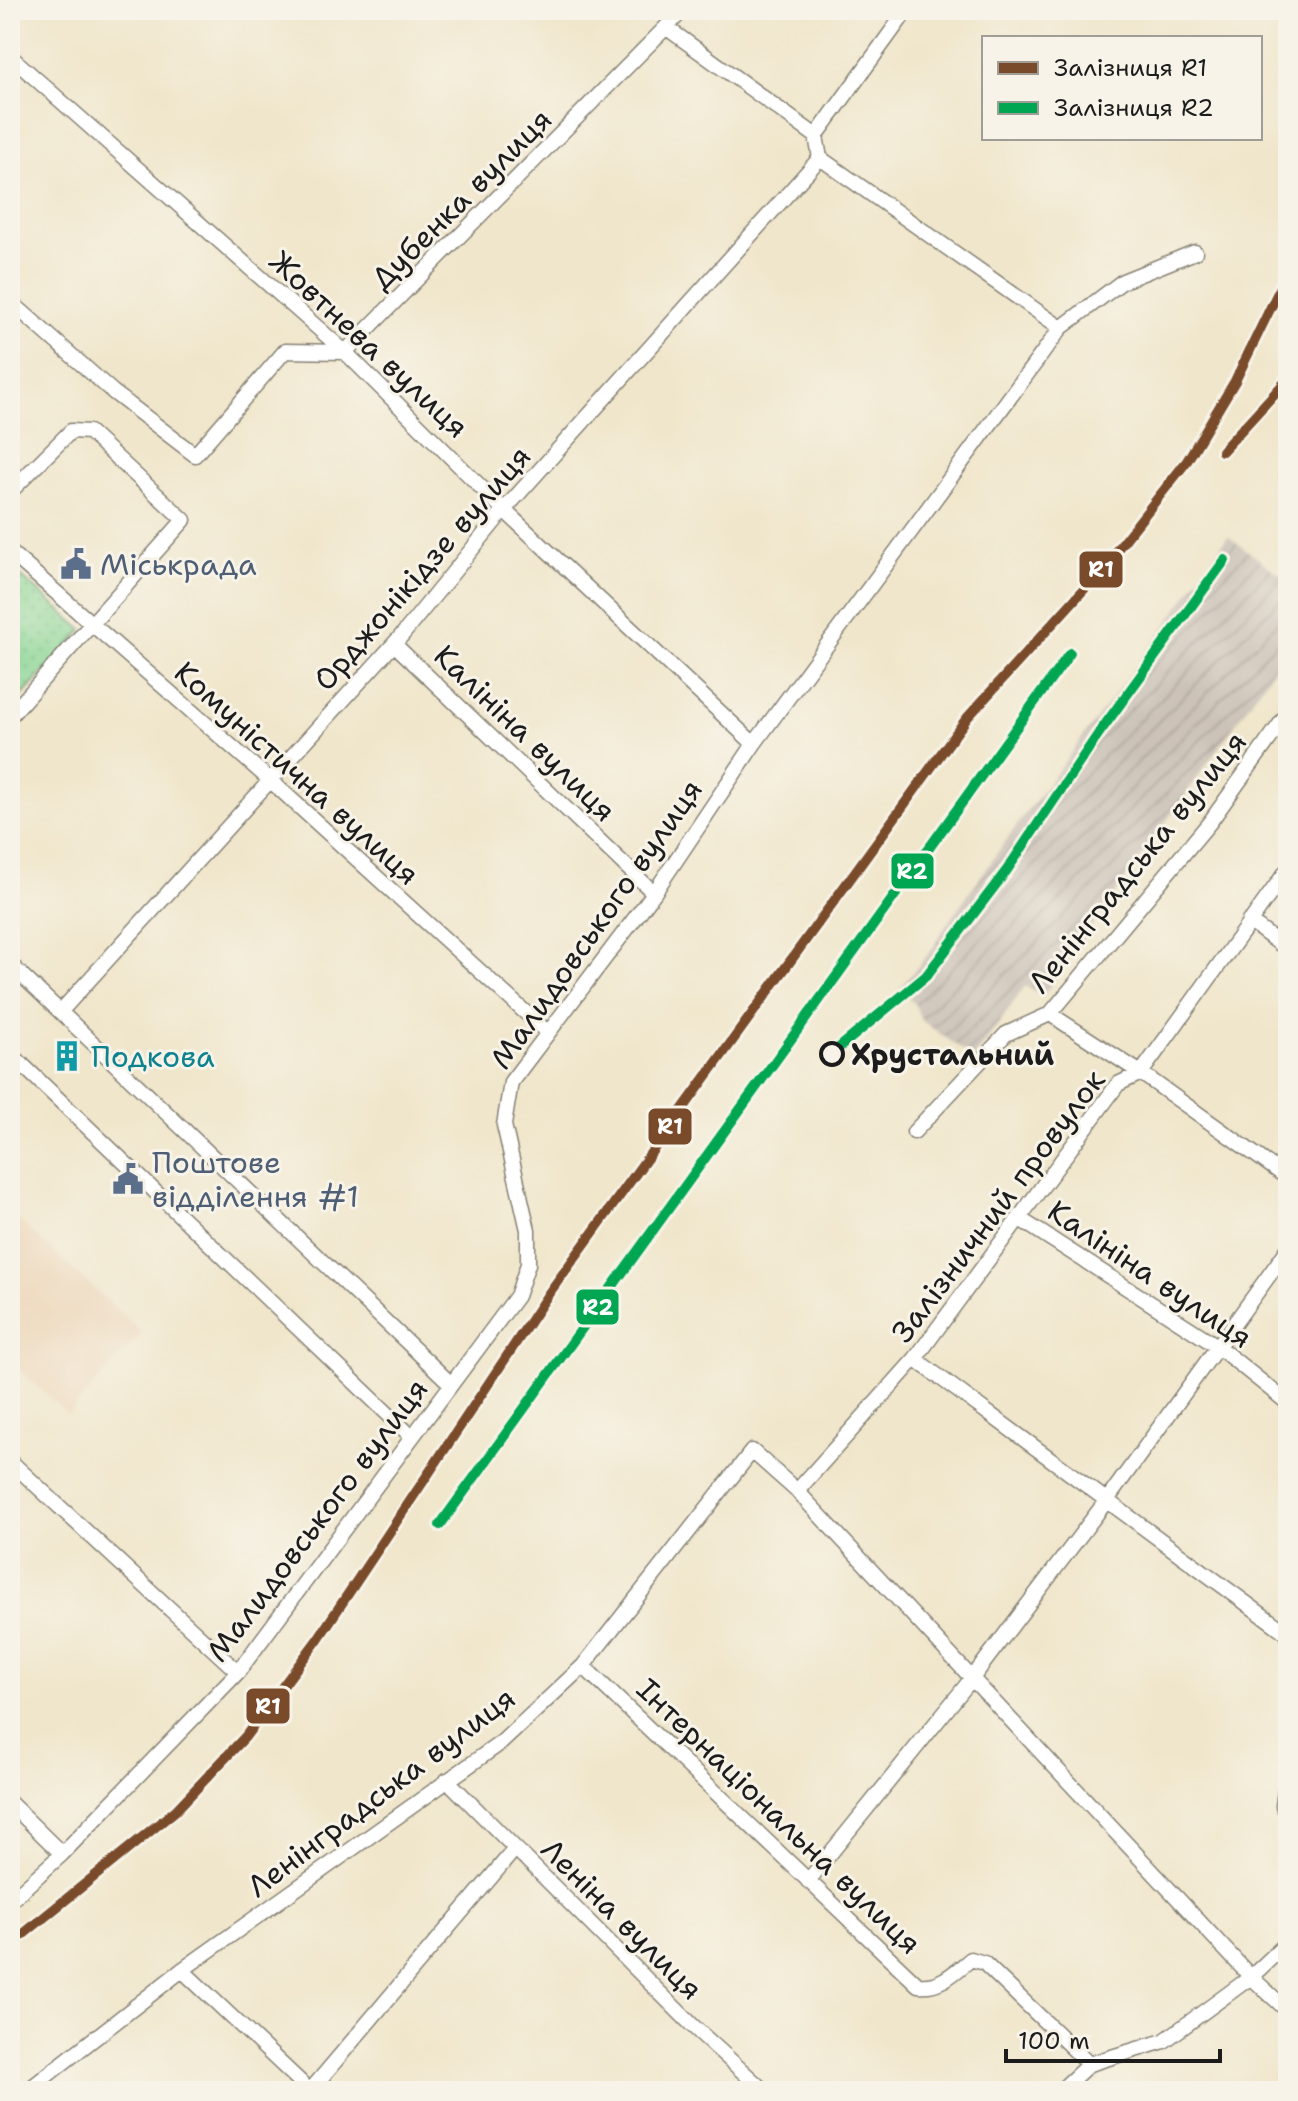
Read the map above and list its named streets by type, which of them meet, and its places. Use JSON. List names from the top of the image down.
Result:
{
  "streets": {
    "street": [
      "Дубенка вулиця",
      "Жовтнева вулиця",
      "Орджонікідзе вулиця",
      "Калініна вулиця",
      "Комуністична вулиця",
      "Ленінградська вулиця",
      "Малидовського вулиця",
      "Залізничний провулок",
      "Інтернаціональна вулиця",
      "Леніна вулиця"
    ]
  },
  "crossings": [
    ["Дубенка вулиця", "Жовтнева вулиця"],
    ["Жовтнева вулиця", "Орджонікідзе вулиця"],
    ["Жовтнева вулиця", "Малидовського вулиця"],
    ["Орджонікідзе вулиця", "Калініна вулиця"],
    ["Орджонікідзе вулиця", "Комуністична вулиця"],
    ["Калініна вулиця", "Малидовського вулиця"],
    ["Калініна вулиця", "Залізничний провулок"],
    ["Комуністична вулиця", "Малидовського вулиця"],
    ["Ленінградська вулиця", "Залізничний провулок"],
    ["Ленінградська вулиця", "Інтернаціональна вулиця"],
    ["Ленінградська вулиця", "Леніна вулиця"]
  ],
  "places": {
    "public building": ["Міськрада", "Поштове відділення #1"],
    "other": ["Хрустальний"],
    "building": ["Подкова"]
  },
  "lines": ["rail line R1", "rail line R2"],
  "legend": ["Залізниця R1", "Залізниця R2"],
  "scale_bar": "100 m"
}
